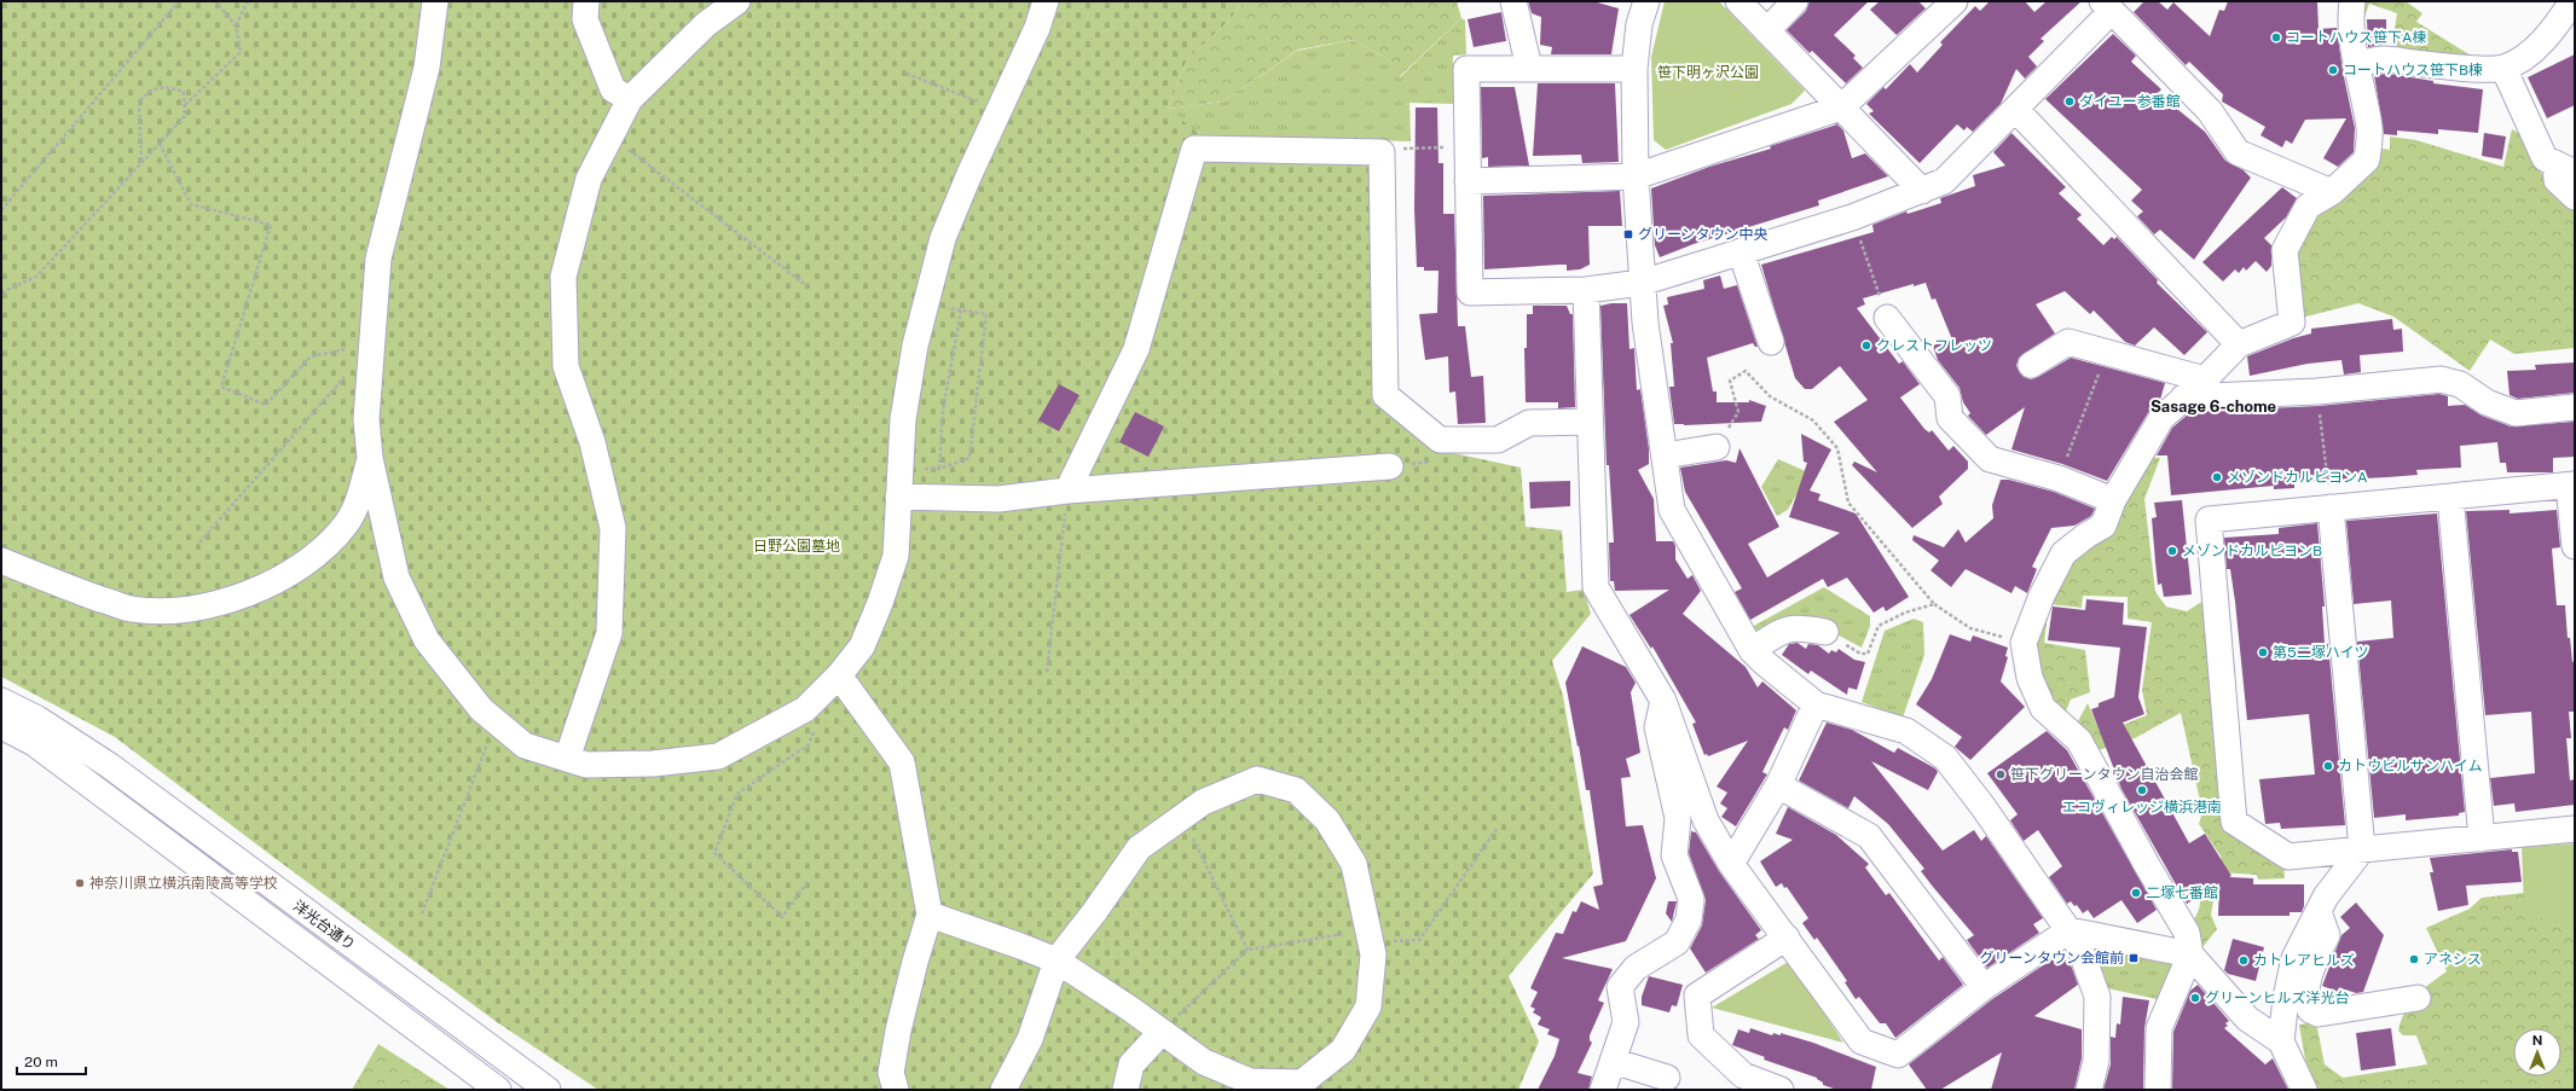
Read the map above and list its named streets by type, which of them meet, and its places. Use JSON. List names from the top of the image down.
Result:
{
  "streets": {
    "street": ["洋光台通り"]
  },
  "districts": ["Sasage 6-chome"],
  "parks": ["笹下明ヶ沢公園", "日野公園墓地"],
  "places": {
    "other": [
      "コートハウス笹下A棟",
      "コートハウス笹下B棟",
      "ダイユー参番館",
      "クレストフレッツ",
      "メゾンドカルピヨンA",
      "メゾンドカルピヨンB",
      "第5二塚ハイツ",
      "カトウビルサンハイム",
      "笹下グリーンタウン自治会館",
      "エコヴィレッジ横浜港南",
      "神奈川県立横浜南陵高等学校",
      "二塚七番館",
      "アネシス",
      "カトレアヒルズ",
      "グリーンヒルズ洋光台"
    ],
    "transit": ["グリーンタウン中央", "グリーンタウン会館前"]
  },
  "scale_bar": "20 m",
  "north": "top"
}
